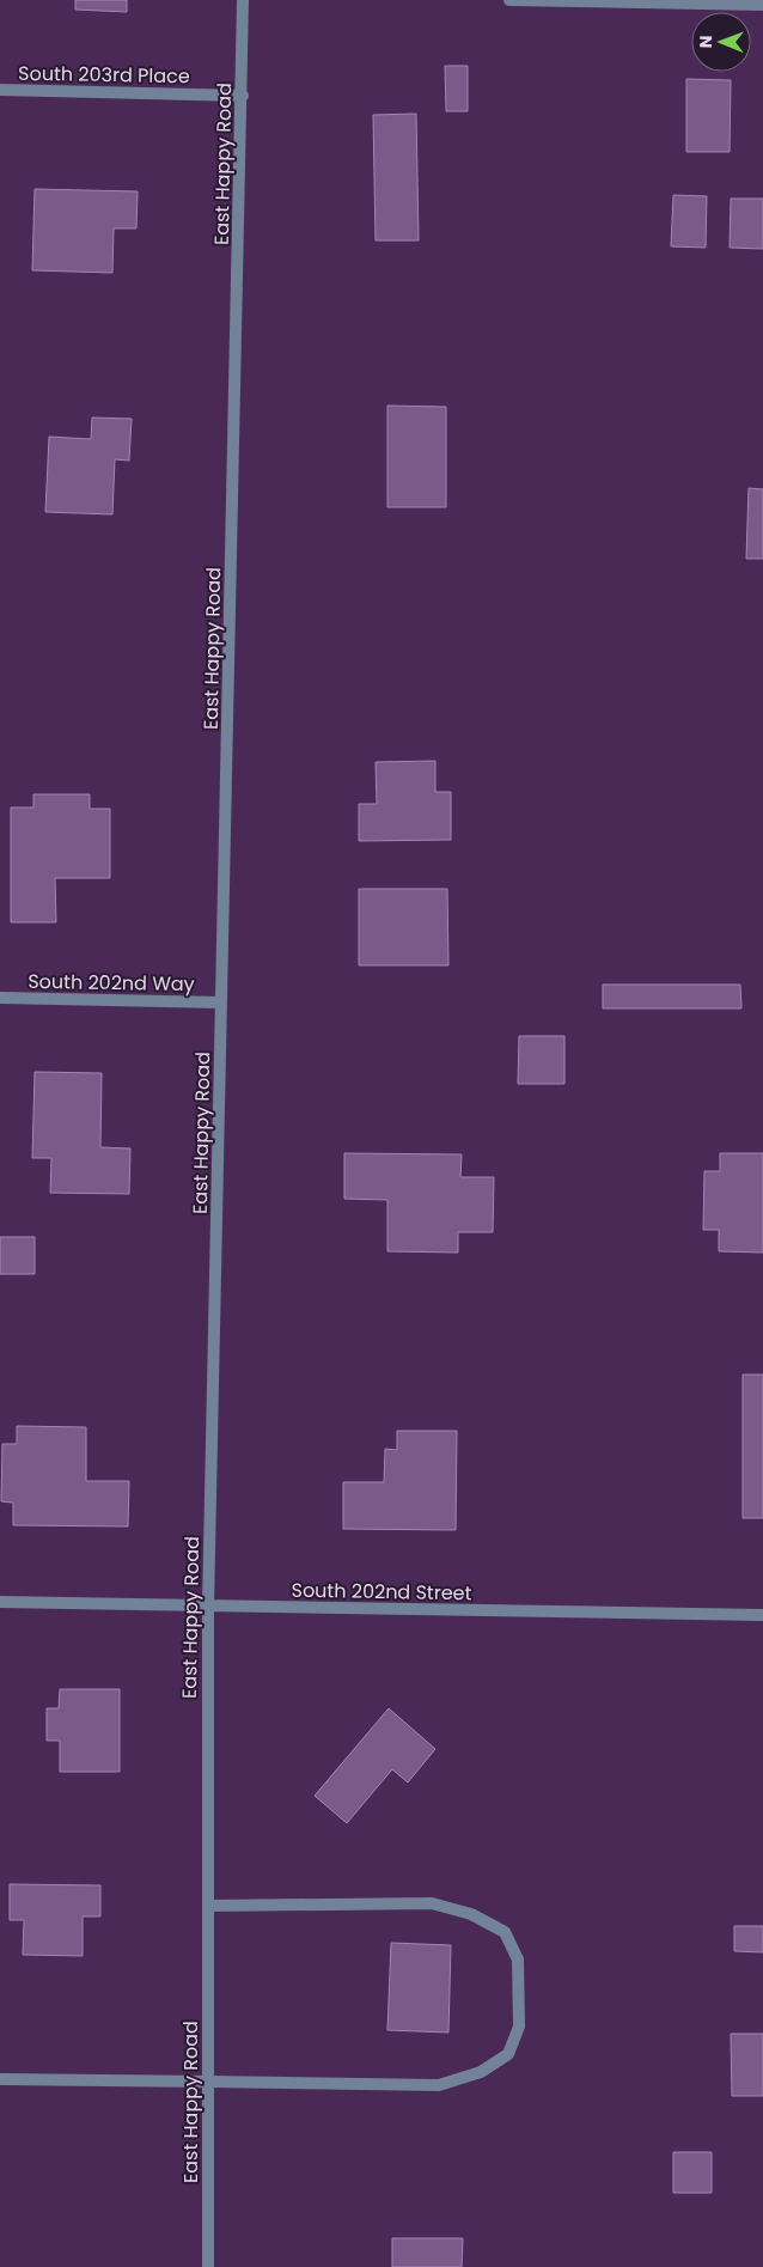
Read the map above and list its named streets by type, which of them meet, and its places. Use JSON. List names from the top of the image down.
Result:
{
  "streets": {
    "street": [
      "South 203rd Place",
      "East Happy Road",
      "South 202nd Way",
      "South 202nd Street"
    ]
  },
  "crossings": [
    ["South 203rd Place", "East Happy Road"],
    ["East Happy Road", "South 202nd Way"],
    ["East Happy Road", "South 202nd Street"]
  ],
  "north": "left"
}
